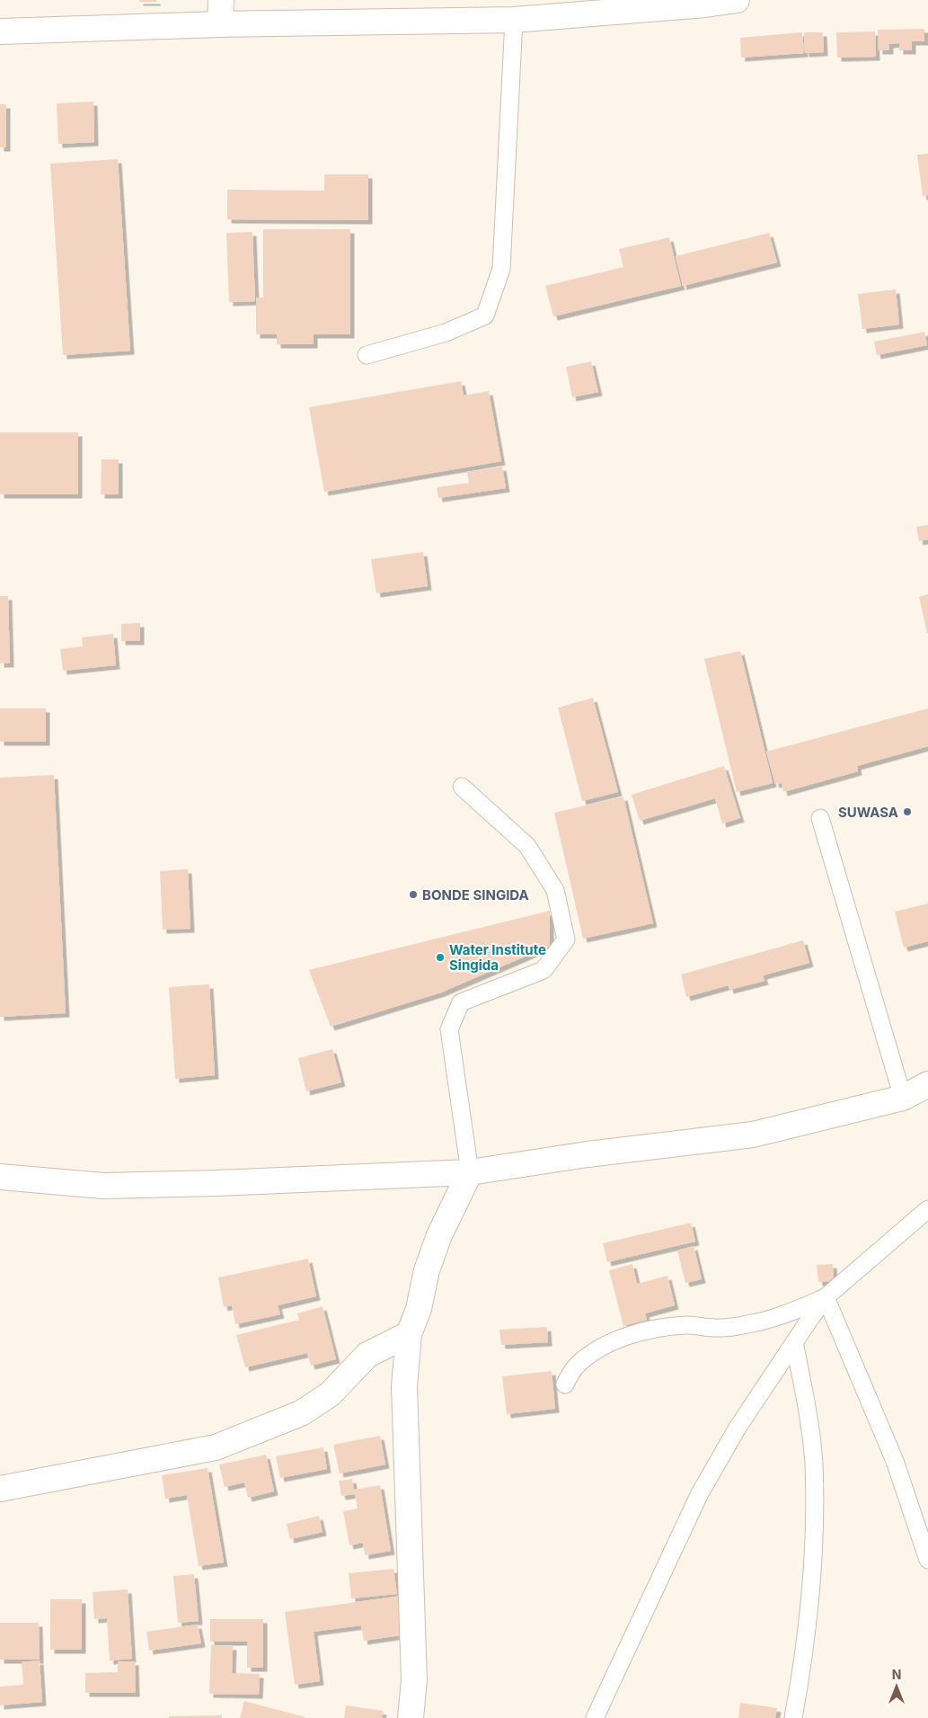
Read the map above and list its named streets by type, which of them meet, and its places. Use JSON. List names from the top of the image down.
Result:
{
  "places": ["SUWASA", "BONDE SINGIDA", "Water Institute Singida"],
  "north": "top"
}
